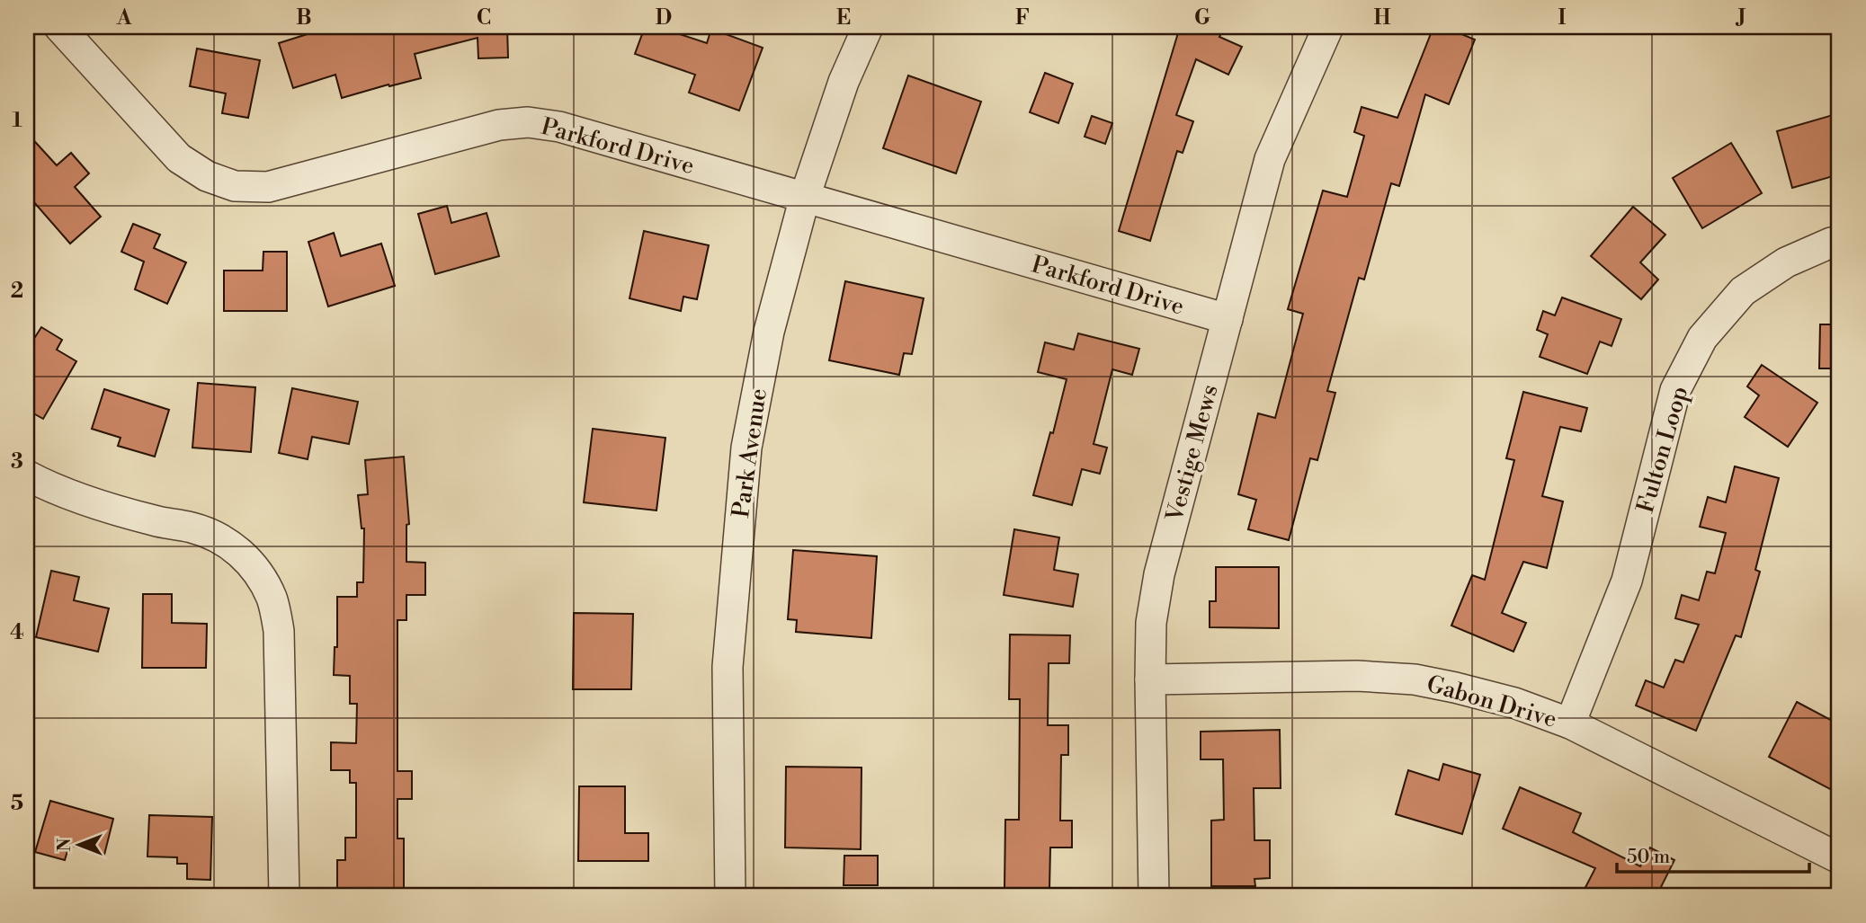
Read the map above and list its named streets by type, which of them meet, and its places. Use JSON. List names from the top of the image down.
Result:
{
  "streets": {
    "street": [
      "Parkford Drive",
      "Fulton Loop",
      "Park Avenue",
      "Vestige Mews",
      "Gabon Drive"
    ]
  },
  "crossings": [
    ["Parkford Drive", "Park Avenue"],
    ["Parkford Drive", "Vestige Mews"],
    ["Fulton Loop", "Gabon Drive"],
    ["Vestige Mews", "Gabon Drive"]
  ],
  "scale_bar": "50 m",
  "north": "left",
  "grid": {
    "columns": [
      "A",
      "B",
      "C",
      "D",
      "E",
      "F",
      "G",
      "H",
      "I",
      "J"
    ],
    "rows": [
      "1",
      "2",
      "3",
      "4",
      "5"
    ]
  }
}
